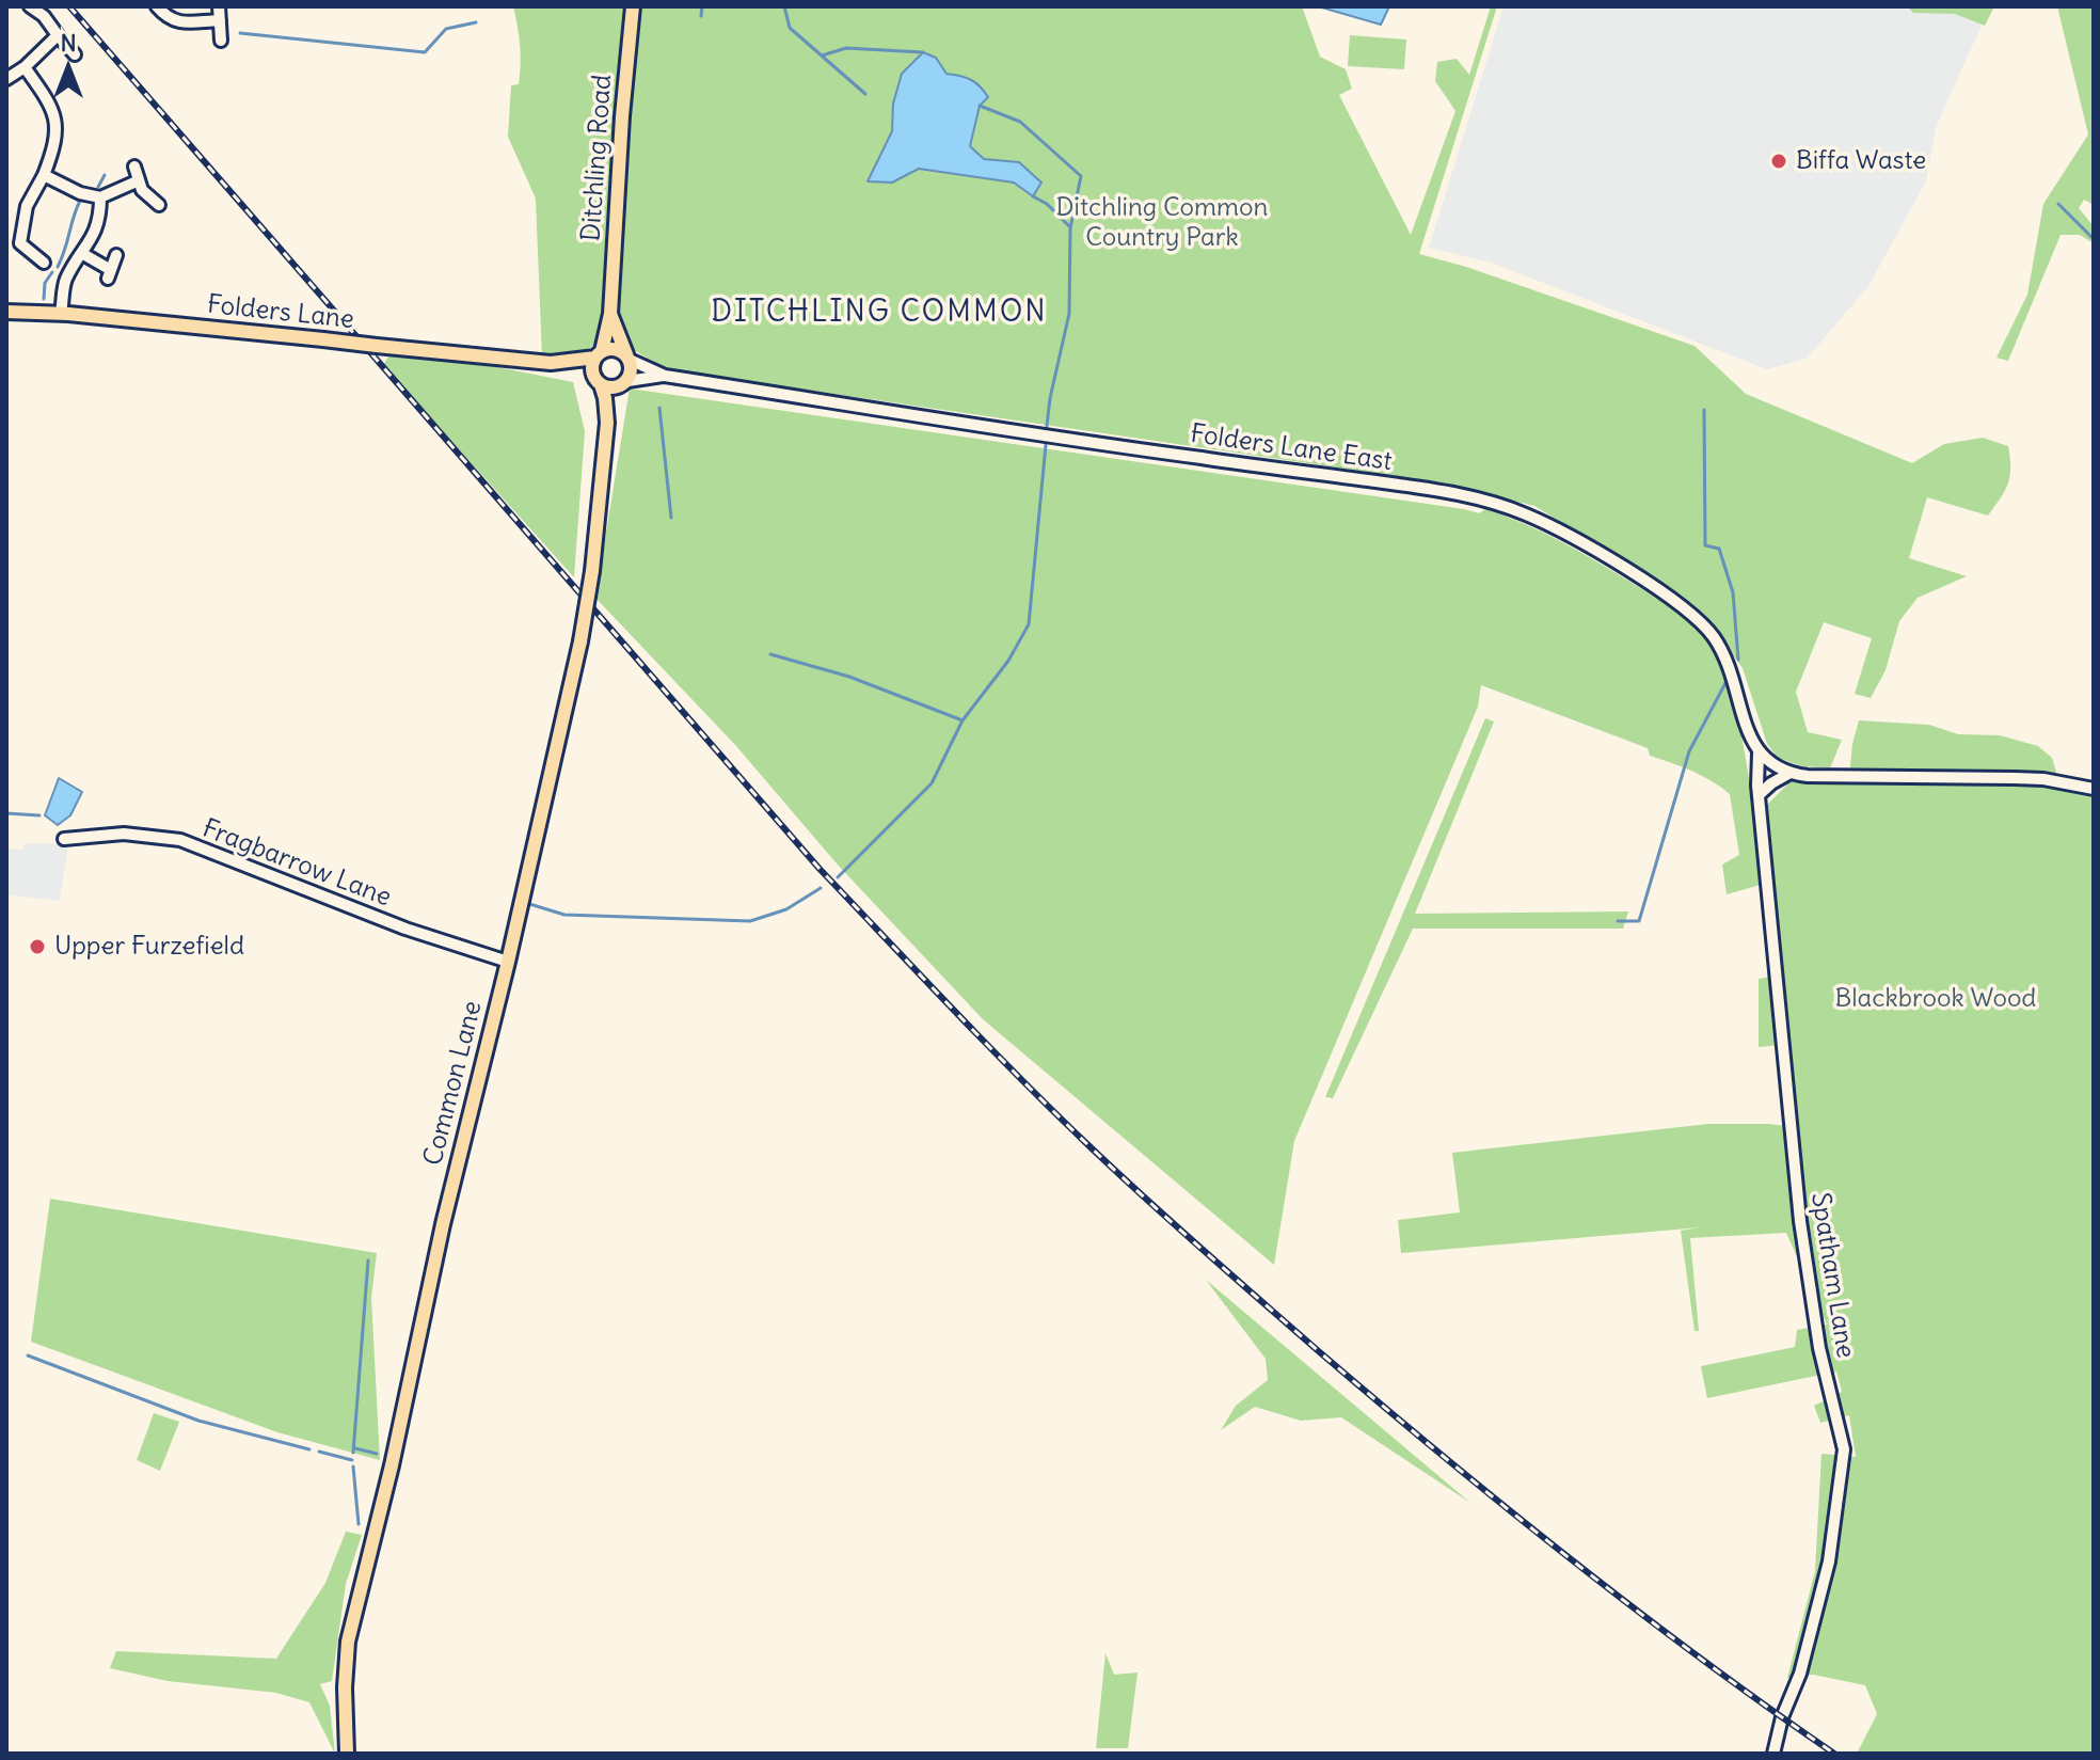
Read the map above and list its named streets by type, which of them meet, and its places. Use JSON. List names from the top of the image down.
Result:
{
  "streets": {
    "main road": ["Ditchling Road", "Folders Lane", "Common Lane"],
    "street": ["Folders Lane East", "Fragbarrow Lane", "Spatham Lane"]
  },
  "crossings": [
    ["Ditchling Road", "Folders Lane"],
    ["Ditchling Road", "Folders Lane East"],
    ["Ditchling Road", "Common Lane"],
    ["Folders Lane", "Folders Lane East"],
    ["Folders Lane", "Common Lane"],
    ["Folders Lane East", "Common Lane"],
    ["Folders Lane East", "Spatham Lane"],
    ["Fragbarrow Lane", "Common Lane"]
  ],
  "districts": ["DITCHLING COMMON"],
  "parks": ["Ditchling Common Country Park", "Blackbrook Wood"],
  "places": ["Biffa Waste", "Upper Furzefield"],
  "north": "top"
}
